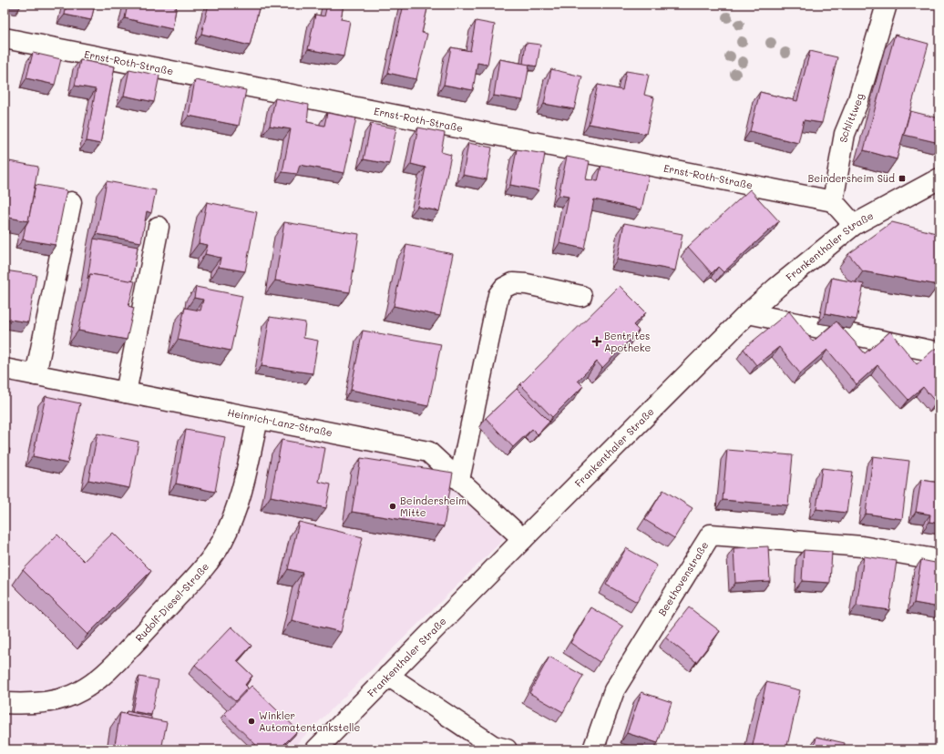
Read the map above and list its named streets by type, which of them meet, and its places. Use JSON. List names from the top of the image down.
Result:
{
  "streets": {
    "street": [
      "Ernst-Roth-Straße",
      "Schlittweg",
      "Frankenthaler Straße",
      "Heinrich-Lanz-Straße",
      "Beethovenstraße",
      "Rudolf-Diesel-Straße"
    ]
  },
  "crossings": [
    ["Ernst-Roth-Straße", "Schlittweg"],
    ["Frankenthaler Straße", "Heinrich-Lanz-Straße"],
    ["Heinrich-Lanz-Straße", "Rudolf-Diesel-Straße"]
  ],
  "places": {
    "transit": ["Beindersheim Süd"],
    "health": ["Bentrites Apotheke"],
    "other": ["Beindersheim Mitte", "Winkler Automatentankstelle"]
  }
}
